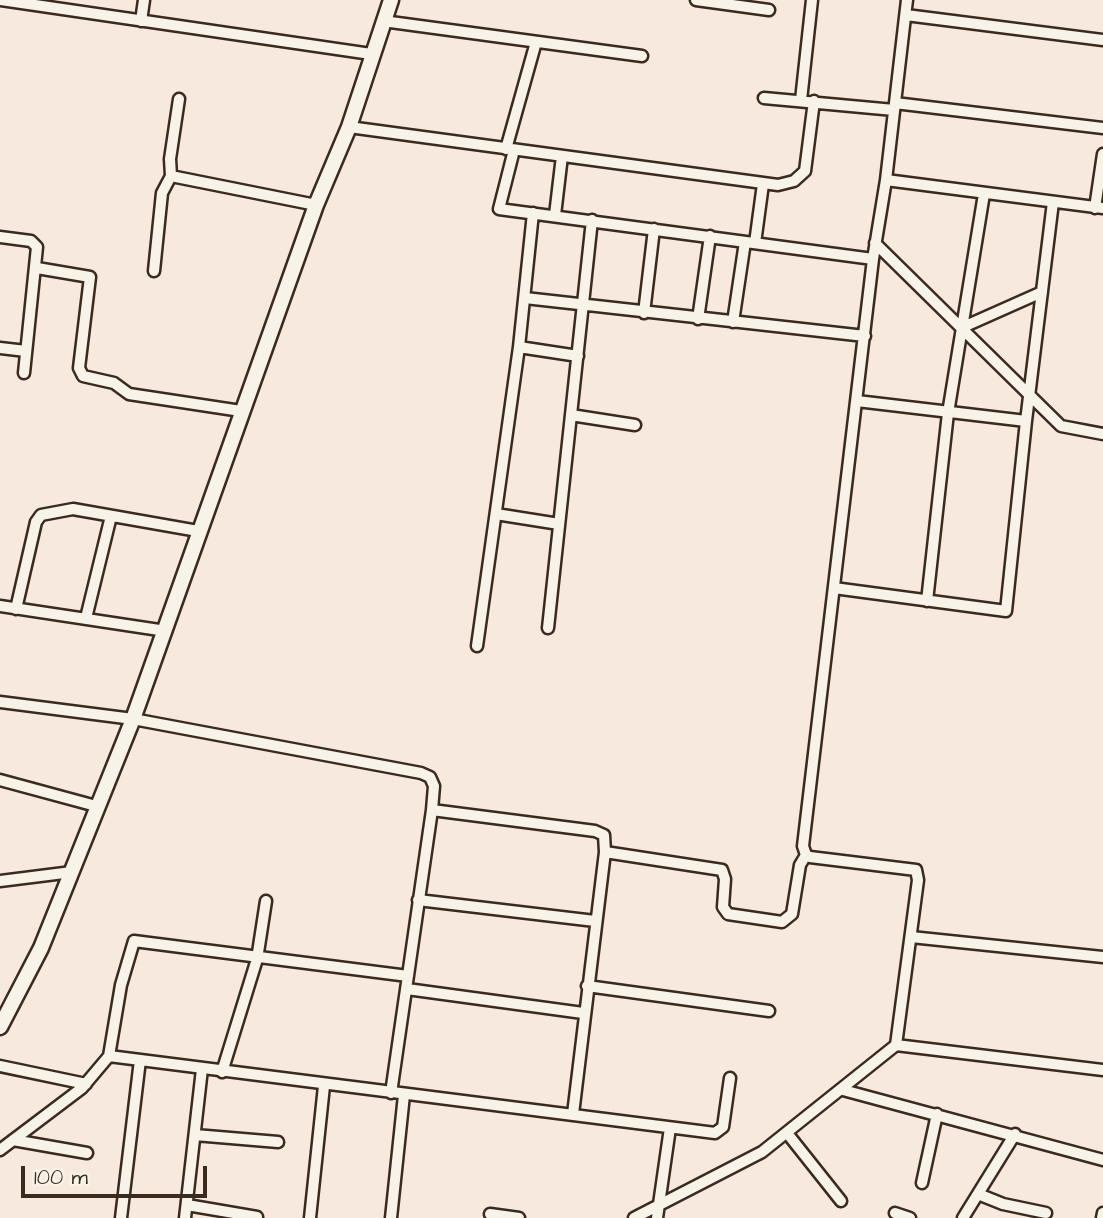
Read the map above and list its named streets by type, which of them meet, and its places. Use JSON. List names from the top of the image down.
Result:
{
  "scale_bar": "100 m"
}
